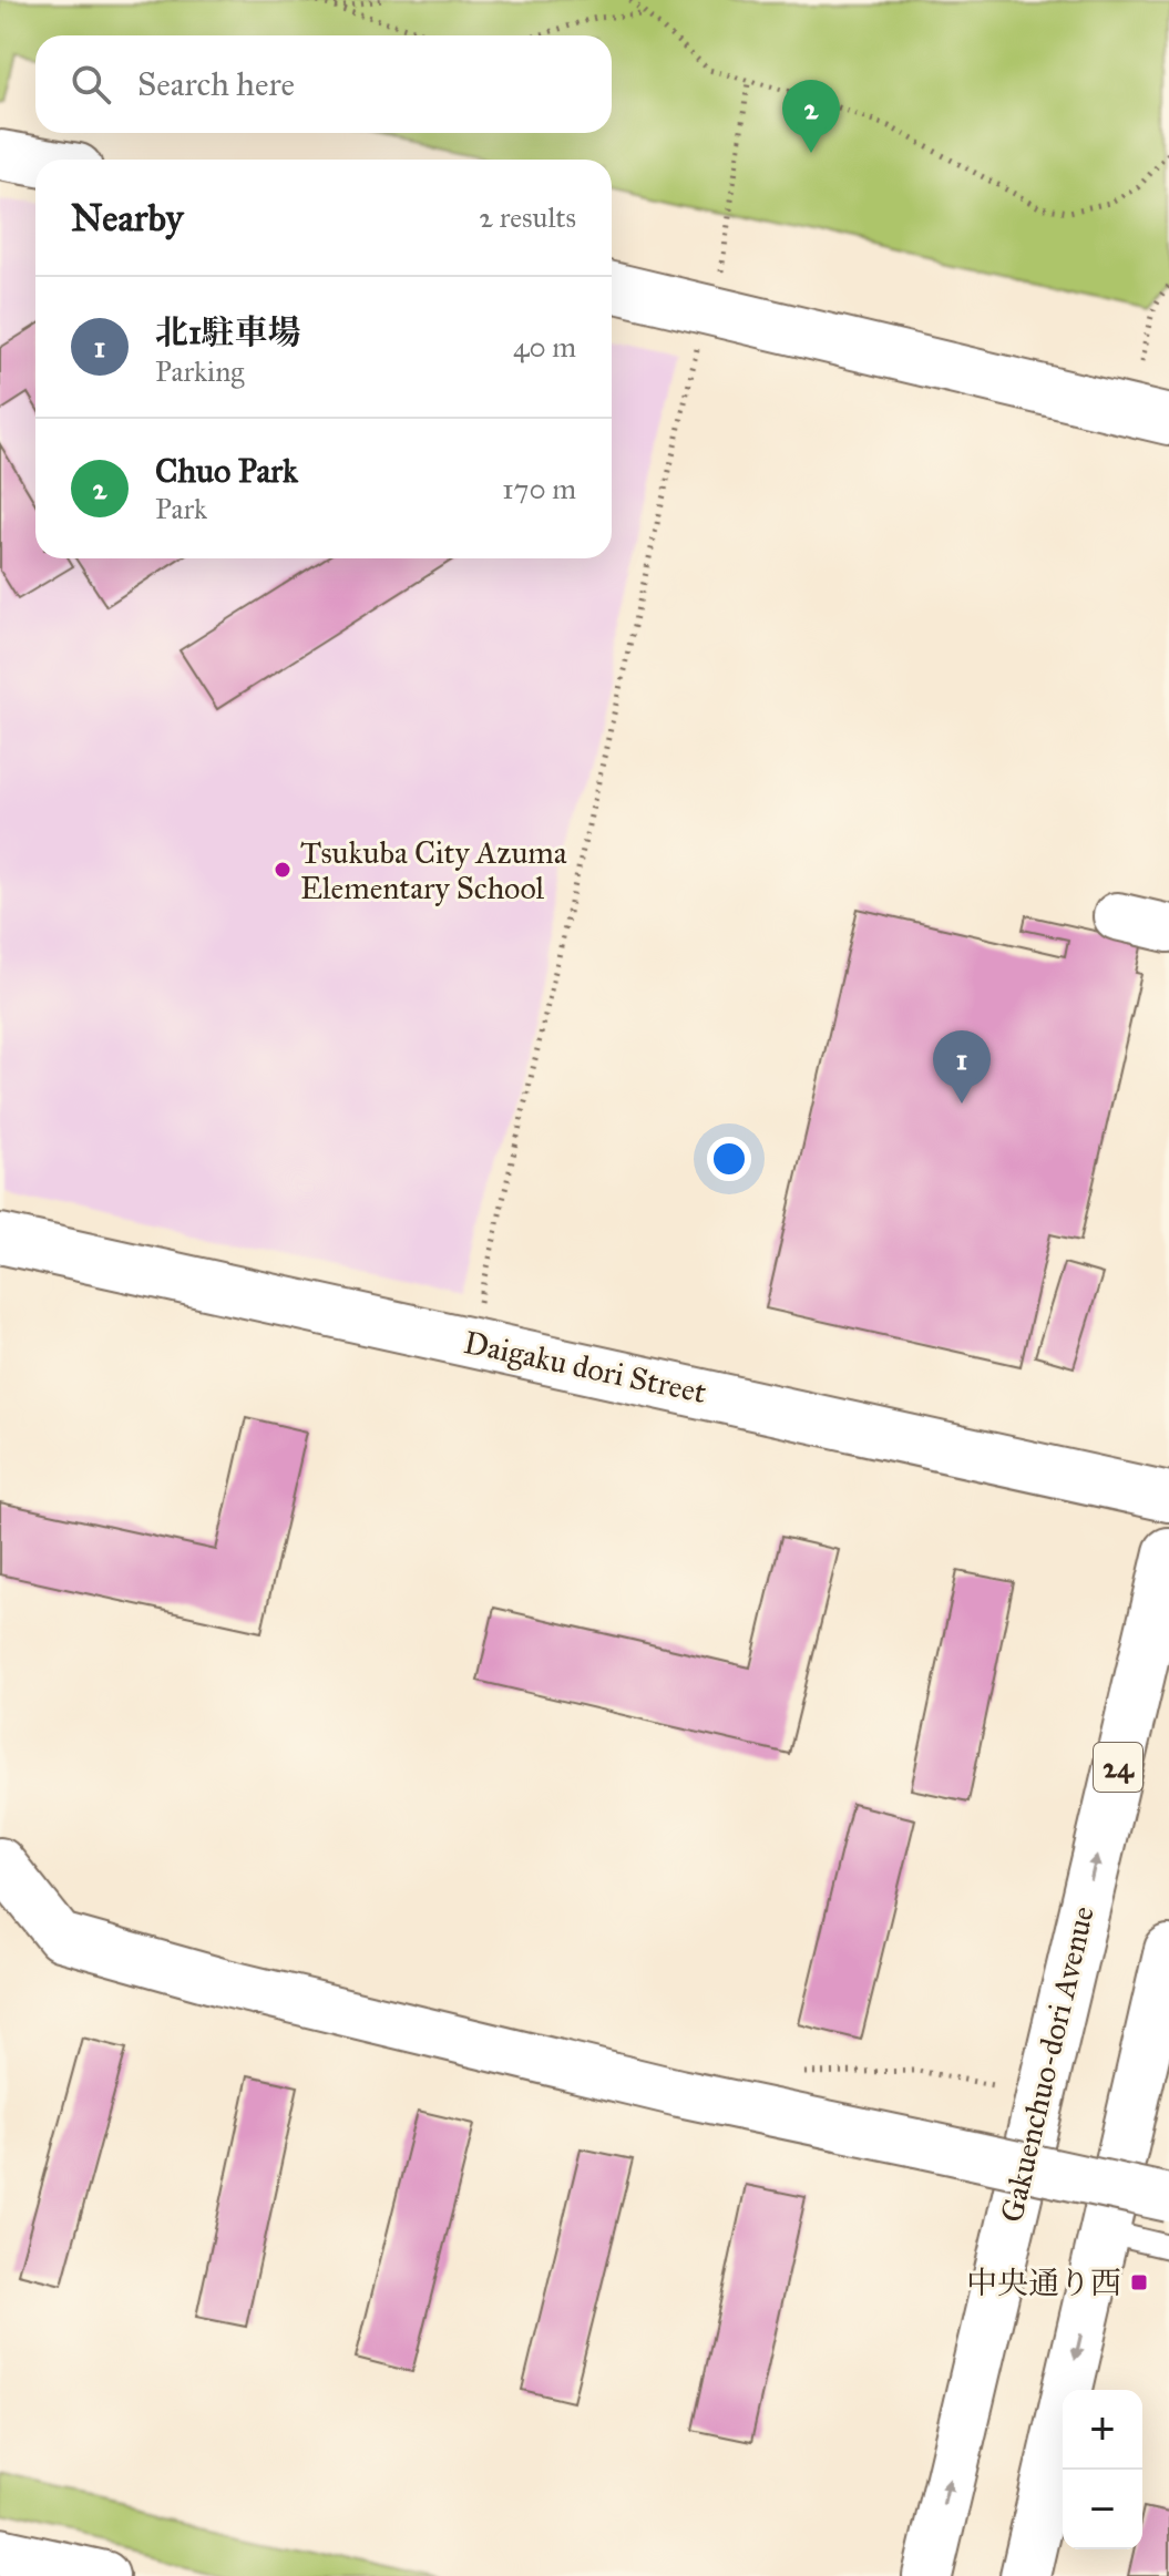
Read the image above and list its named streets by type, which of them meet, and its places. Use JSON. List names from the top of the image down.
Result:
{
  "streets": {
    "main road": ["Daigaku dori Street", "24", "Gakuenchuo-dori Avenue"]
  },
  "places": {
    "other": ["Tsukuba City Azuma Elementary School"],
    "transit": ["中央通り西"]
  },
  "page": {
    "search": "Search here",
    "pins": ["2", "1"],
    "heading": ["Nearby", "2 results"],
    "list": [
      {
        "mark": "1",
        "name": "北1駐車場",
        "note": "Parking",
        "value": "40 m"
      },
      {
        "mark": "2",
        "name": "Chuo Park",
        "note": "Park",
        "value": "170 m"
      }
    ],
    "map_buttons": ["+", "−"]
  }
}
